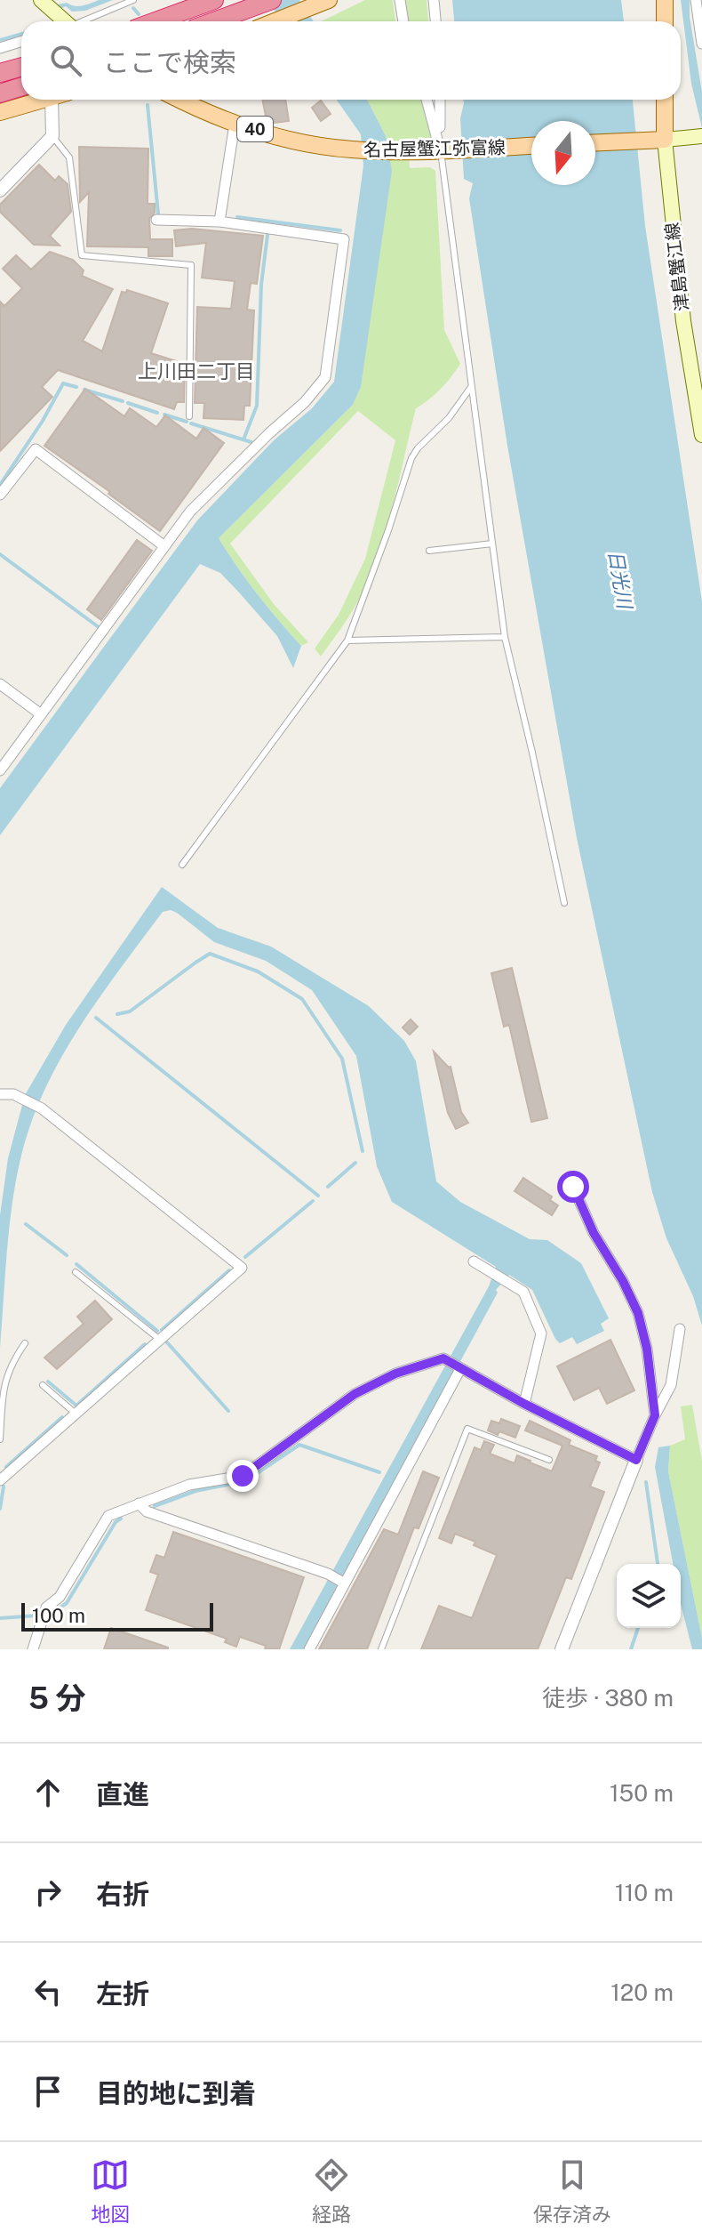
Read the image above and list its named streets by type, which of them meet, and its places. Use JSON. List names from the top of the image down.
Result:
{
  "streets": {
    "main road": ["40", "名古屋蟹江弥富線", "津島蟹江線"]
  },
  "districts": ["上川田二丁目"],
  "water": ["日光川"],
  "scale_bar": "100 m",
  "north": "bottom",
  "page": {
    "search": "ここで検索",
    "scale": "100 m",
    "heading": ["5 分", "徒歩 · 380 m"],
    "list": [
      ["直進", "150 m"],
      ["右折", "110 m"],
      ["左折", "120 m"],
      "目的地に到着"
    ],
    "nav": ["地図", "経路", "保存済み"]
  }
}
